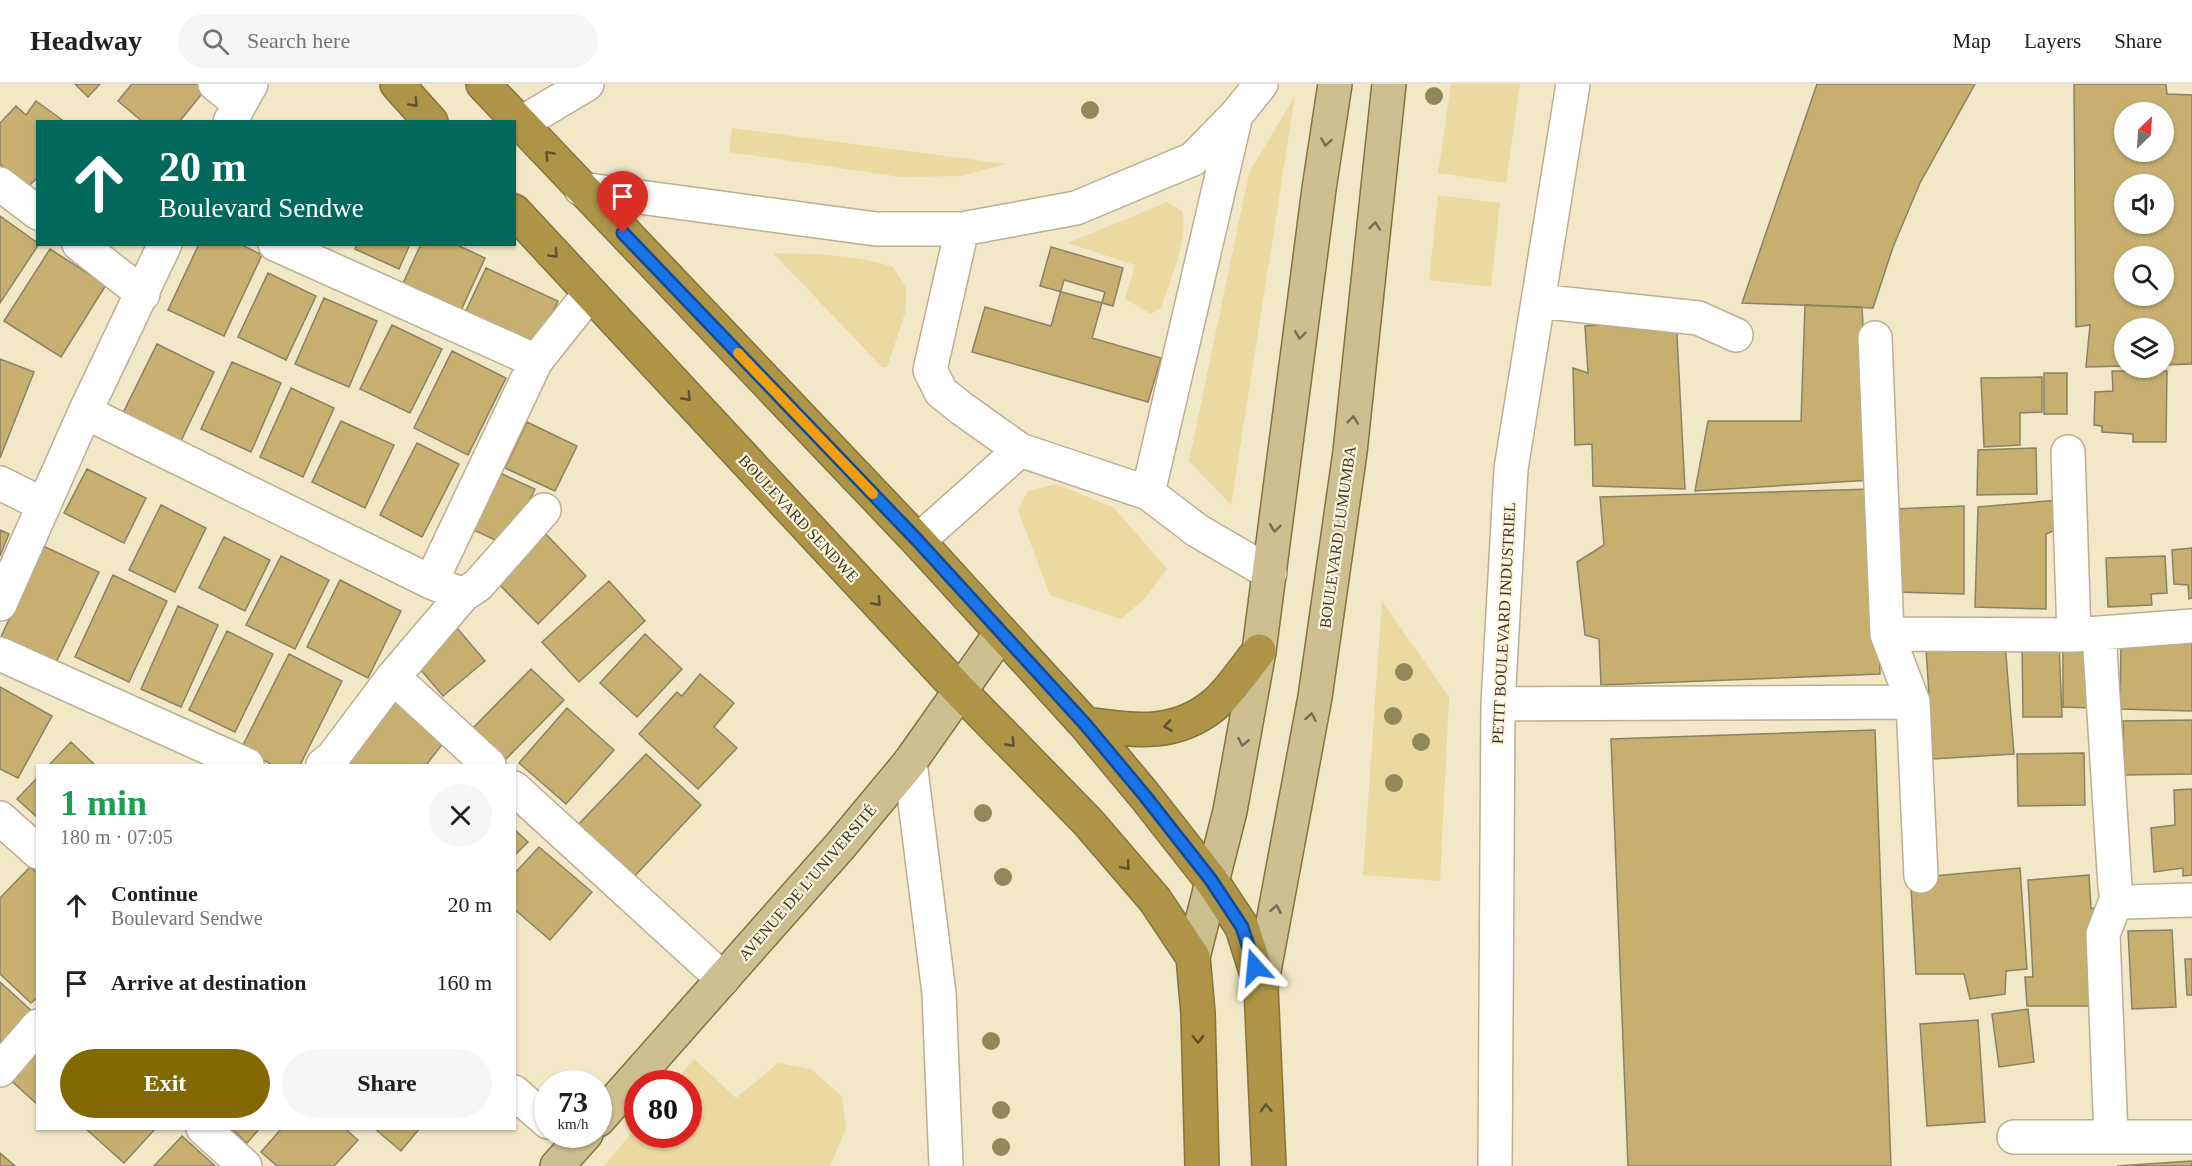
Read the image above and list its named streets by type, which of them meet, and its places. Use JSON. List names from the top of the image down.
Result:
{
  "streets": {
    "highway": ["BOULEVARD SENDWE", "BOULEVARD LUMUMBA"],
    "main road": ["AVENUE DE L’UNIVERSITÉ"],
    "street": ["PETIT BOULEVARD INDUSTRIEL"]
  },
  "crossings": [
    ["BOULEVARD SENDWE", "AVENUE DE L’UNIVERSITÉ"]
  ],
  "north": "top right",
  "page": {
    "header": "Headway",
    "search": "Search here",
    "nav": ["Map", "Layers", "Share"],
    "turn": ["20 m", "Boulevard Sendwe"],
    "heading": ["1 min", "180 m · 07:05"],
    "list": [
      {
        "name": "Continue",
        "note": "Boulevard Sendwe",
        "value": "20 m"
      },
      {
        "name": "Arrive at destination",
        "value": "160 m"
      }
    ],
    "buttons": ["Exit", "Share"],
    "speed": "73 km/h",
    "limit": "80"
  }
}
